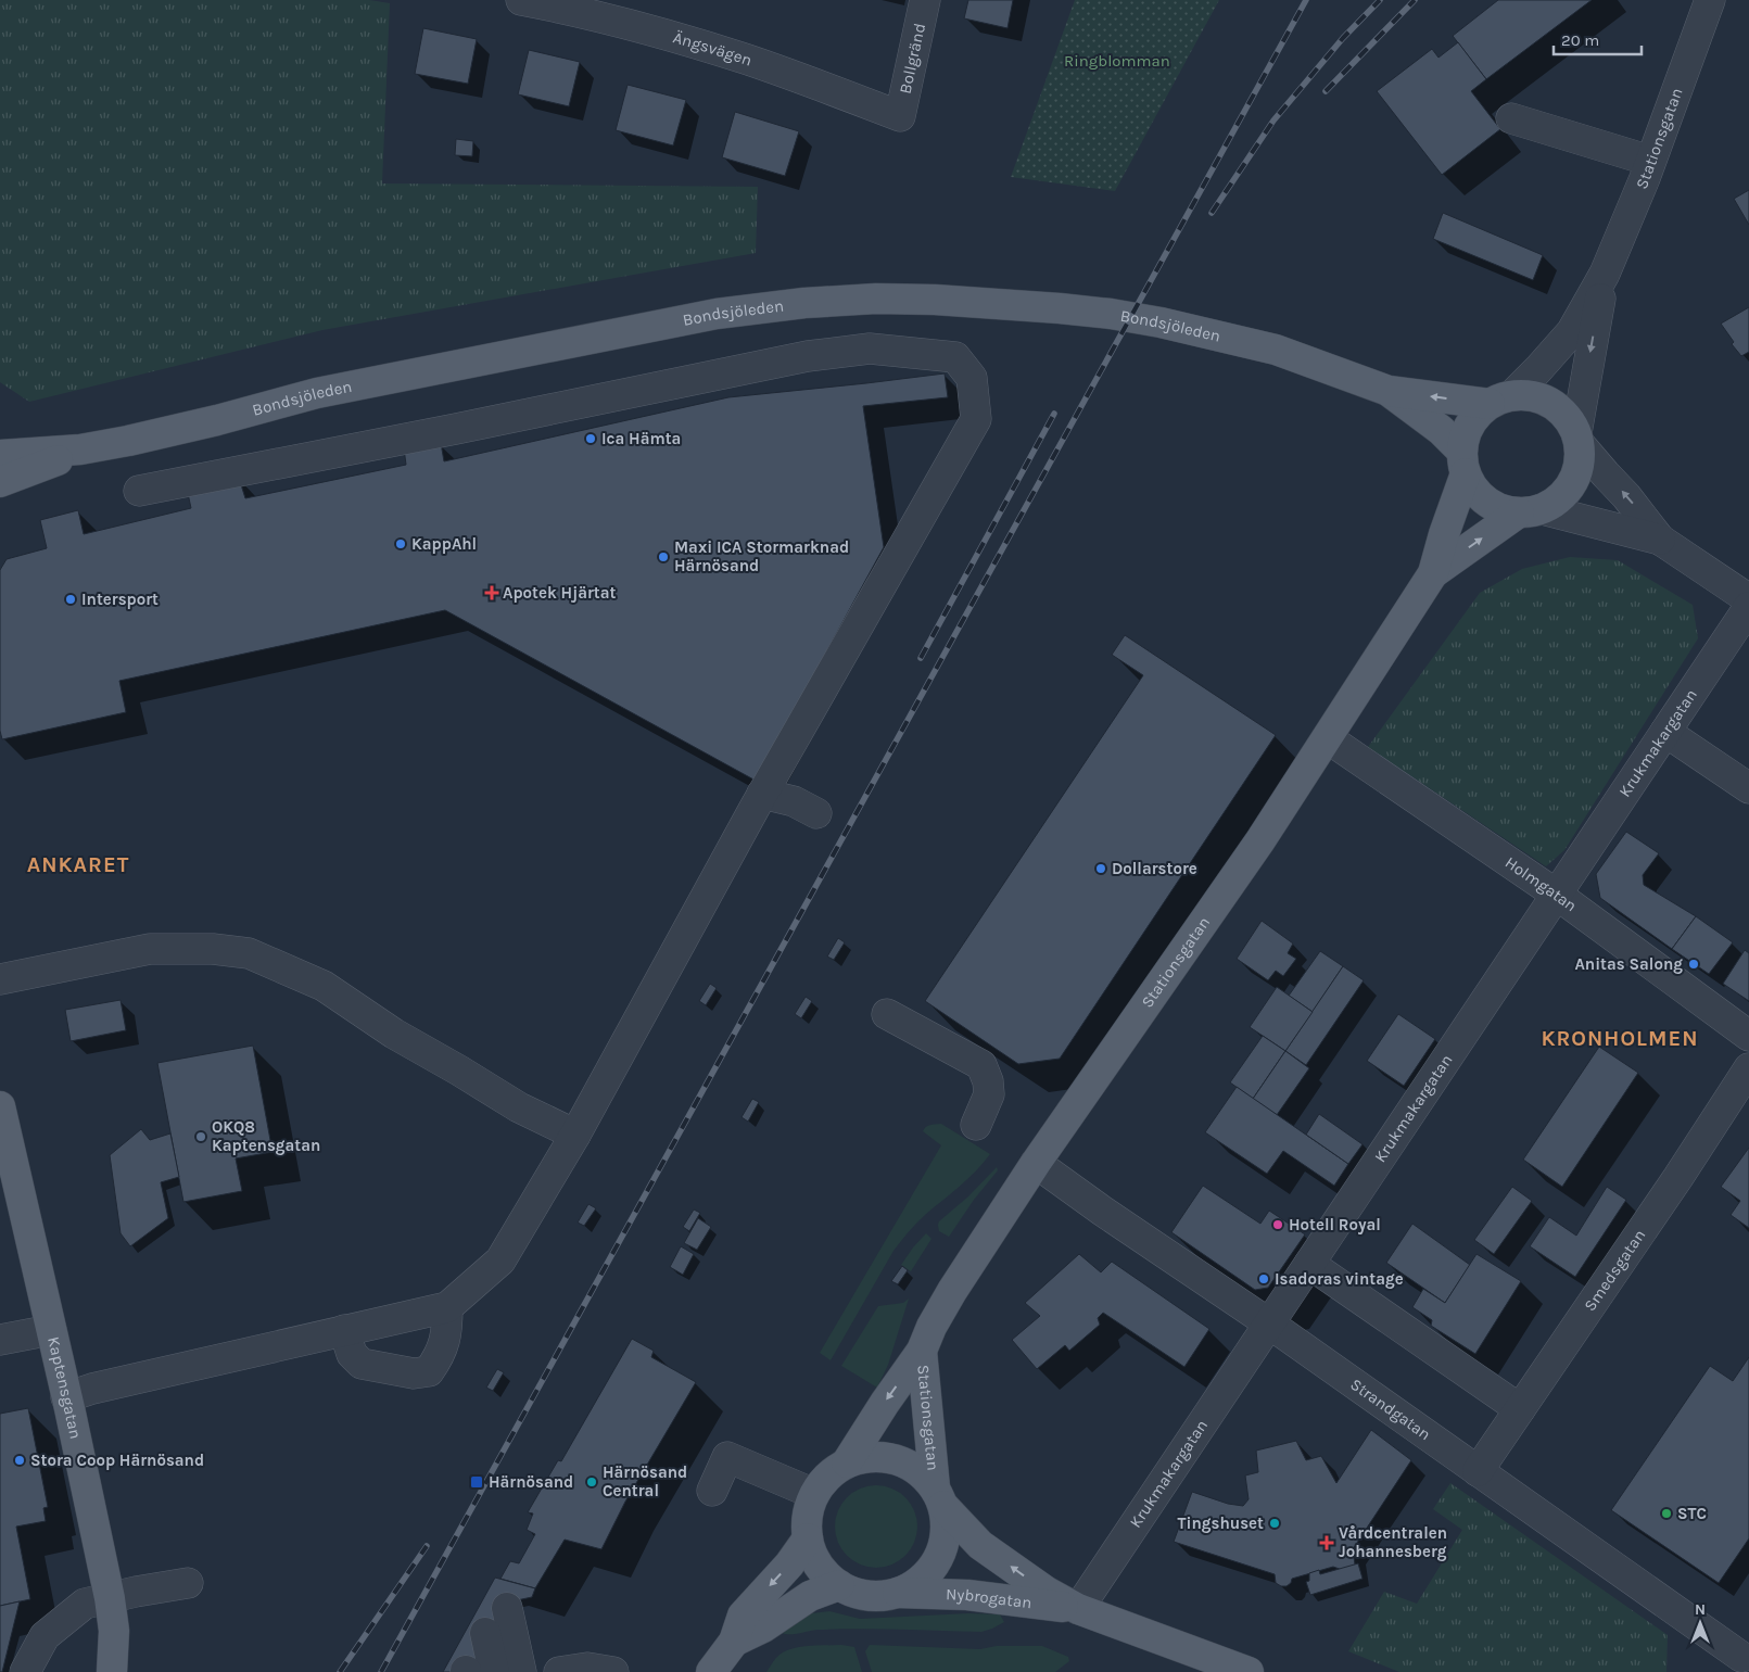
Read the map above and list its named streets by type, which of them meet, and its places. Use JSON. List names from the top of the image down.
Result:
{
  "streets": {
    "main road": [
      "Stationsgatan",
      "Bondsjöleden",
      "Kaptensgatan",
      "Nybrogatan"
    ],
    "street": [
      "Ängsvägen",
      "Bollgränd",
      "Krukmakargatan",
      "Holmgatan",
      "Smedsgatan",
      "Strandgatan"
    ]
  },
  "crossings": [
    ["Ängsvägen", "Bollgränd"],
    ["Stationsgatan", "Bondsjöleden"],
    ["Stationsgatan", "Holmgatan"],
    ["Stationsgatan", "Strandgatan"],
    ["Stationsgatan", "Nybrogatan"],
    ["Krukmakargatan", "Holmgatan"],
    ["Krukmakargatan", "Strandgatan"],
    ["Krukmakargatan", "Nybrogatan"],
    ["Smedsgatan", "Strandgatan"]
  ],
  "districts": ["ANKARET", "KRONHOLMEN"],
  "parks": ["Ringblomman"],
  "places": {
    "other": [
      "Ica Hämta",
      "KappAhl",
      "Maxi ICA Stormarknad Härnösand",
      "Intersport",
      "Dollarstore",
      "Anitas Salong",
      "OKQ8 Kaptensgatan",
      "Hotell Royal",
      "Isadoras vintage",
      "Stora Coop Härnösand",
      "Härnösand Central",
      "STC",
      "Tingshuset"
    ],
    "health": ["Apotek Hjärtat", "Vårdcentralen Johannesberg"],
    "transit": ["Härnösand"]
  },
  "scale_bar": "20 m",
  "north": "top"
}
